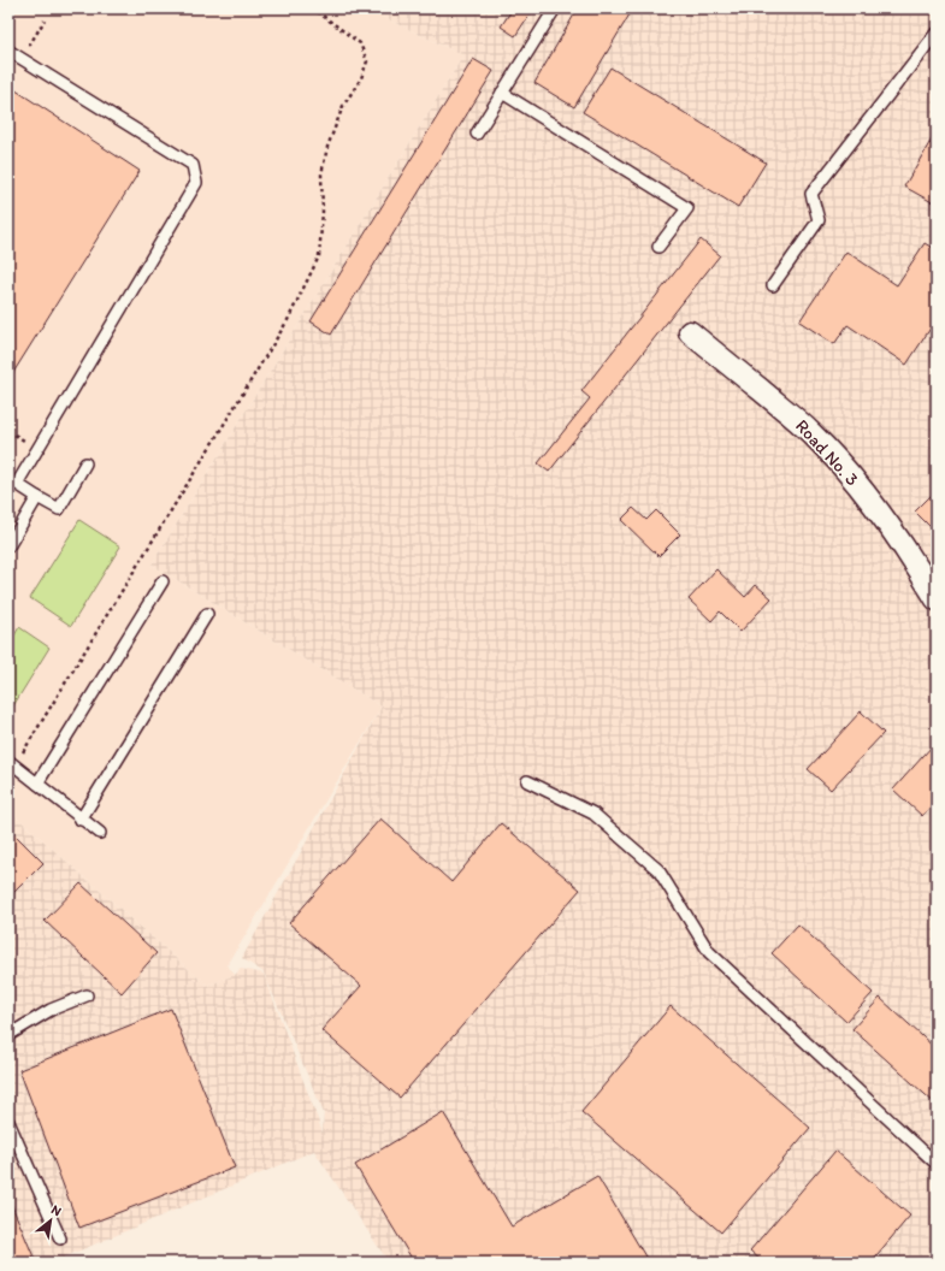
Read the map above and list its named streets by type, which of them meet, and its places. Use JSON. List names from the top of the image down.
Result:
{
  "streets": {
    "street": ["Road No. 3"]
  },
  "north": "top right"
}
